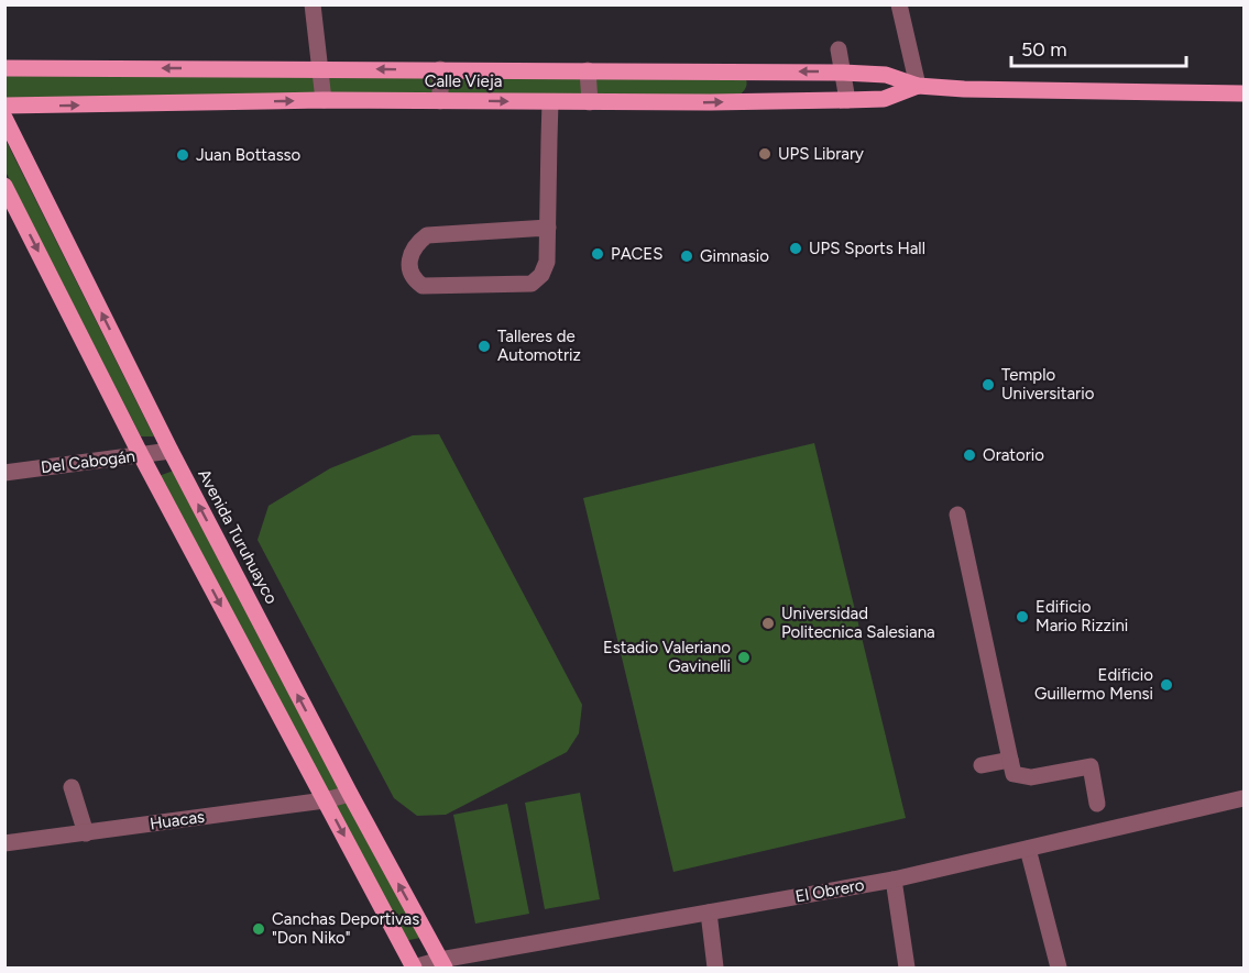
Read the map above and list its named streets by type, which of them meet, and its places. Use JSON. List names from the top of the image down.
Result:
{
  "streets": {
    "main road": ["Calle Vieja", "Avenida Turuhuayco"],
    "street": ["Del Cabogán", "Huacas", "El Obrero"]
  },
  "crossings": [
    ["Del Cabogán", "Avenida Turuhuayco"],
    ["Avenida Turuhuayco", "Huacas"],
    ["Avenida Turuhuayco", "El Obrero"]
  ],
  "places": [
    "UPS Library",
    "Juan Bottasso",
    "UPS Sports Hall",
    "PACES",
    "Gimnasio",
    "Talleres de Automotriz",
    "Templo Universitario",
    "Oratorio",
    "Edificio Mario Rizzini",
    "Universidad Politecnica Salesiana",
    "Estadio Valeriano Gavinelli",
    "Edificio Guillermo Mensi",
    "Canchas Deportivas \"Don Niko\""
  ],
  "scale_bar": "50 m"
}
